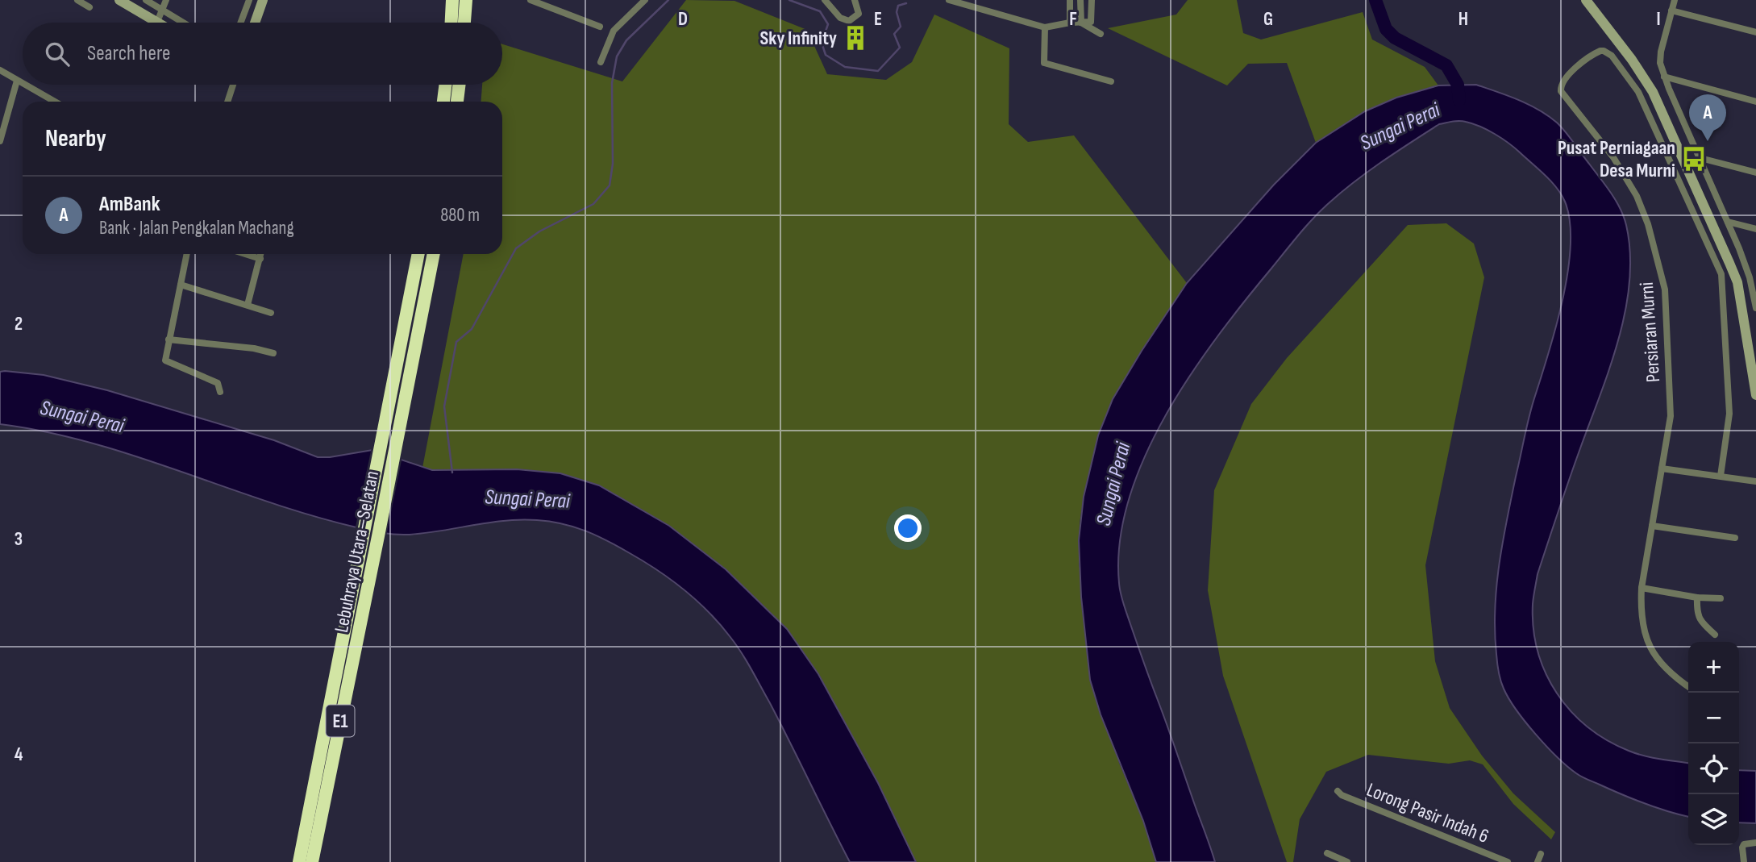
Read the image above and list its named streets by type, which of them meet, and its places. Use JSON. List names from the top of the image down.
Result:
{
  "streets": {
    "highway": ["Lebuhraya Utara–Selatan", "E1"],
    "street": ["Persiaran Murni", "Lorong Pasir Indah 6"]
  },
  "water": ["Sungai Perai"],
  "places": {
    "building": ["Sky Infinity"],
    "bus stop": ["Pusat Perniagaan Desa Murni"]
  },
  "page": {
    "search": "Search here",
    "pins": "A",
    "heading": "Nearby",
    "list": [
      {
        "mark": "A",
        "name": "AmBank",
        "note": "Bank · Jalan Pengkalan Machang",
        "value": "880 m"
      }
    ],
    "map_buttons": ["+", "−"]
  },
  "grid": {
    "columns": [
      "D",
      "E",
      "F",
      "G",
      "H",
      "I"
    ],
    "rows": ["2", "3", "4"]
  }
}
